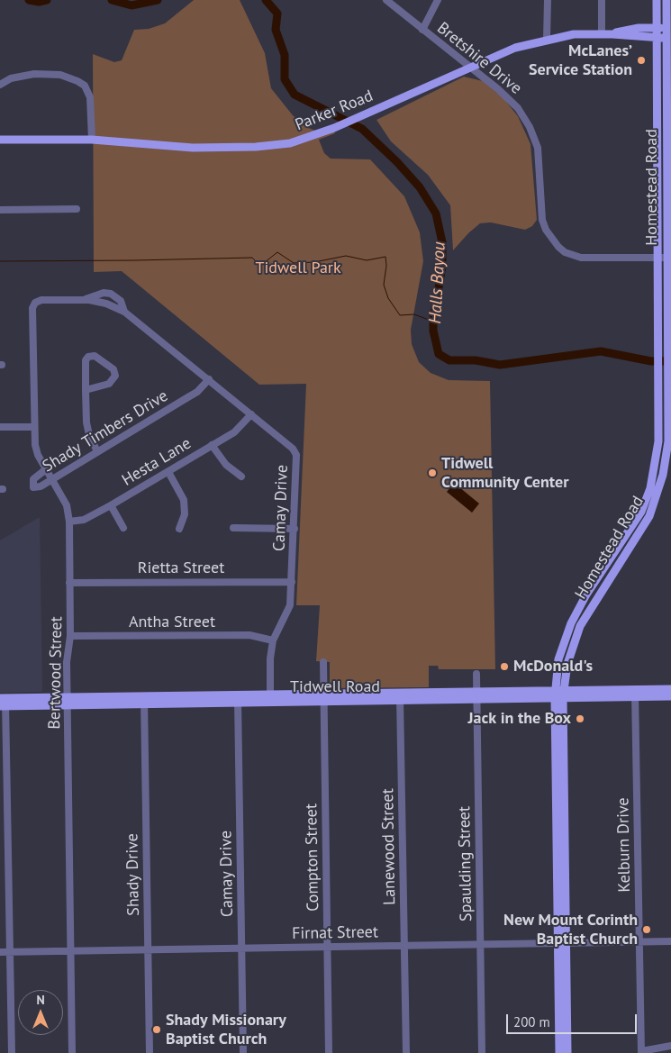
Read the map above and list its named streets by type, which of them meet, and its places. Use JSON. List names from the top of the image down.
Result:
{
  "streets": {
    "main road": ["Parker Road", "Homestead Road", "Tidwell Road"],
    "street": [
      "Bretshire Drive",
      "Shady Timbers Drive",
      "Hesta Lane",
      "Camay Drive",
      "Rietta Street",
      "Antha Street",
      "Bertwood Street",
      "Kelburn Drive",
      "Lanewood Street",
      "Compton Street",
      "Spaulding Street",
      "Shady Drive",
      "Firnat Street"
    ]
  },
  "crossings": [
    ["Bretshire Drive", "Parker Road"],
    ["Bretshire Drive", "Homestead Road"],
    ["Parker Road", "Homestead Road"],
    ["Homestead Road", "Tidwell Road"],
    ["Homestead Road", "Firnat Street"],
    ["Shady Timbers Drive", "Camay Drive"],
    ["Shady Timbers Drive", "Bertwood Street"],
    ["Hesta Lane", "Camay Drive"],
    ["Hesta Lane", "Bertwood Street"],
    ["Camay Drive", "Rietta Street"],
    ["Camay Drive", "Antha Street"],
    ["Camay Drive", "Bertwood Street"],
    ["Camay Drive", "Tidwell Road"],
    ["Camay Drive", "Firnat Street"],
    ["Rietta Street", "Bertwood Street"],
    ["Antha Street", "Bertwood Street"],
    ["Bertwood Street", "Tidwell Road"],
    ["Bertwood Street", "Firnat Street"],
    ["Tidwell Road", "Kelburn Drive"],
    ["Tidwell Road", "Lanewood Street"],
    ["Tidwell Road", "Compton Street"],
    ["Tidwell Road", "Spaulding Street"],
    ["Tidwell Road", "Shady Drive"],
    ["Kelburn Drive", "Firnat Street"],
    ["Lanewood Street", "Firnat Street"],
    ["Compton Street", "Firnat Street"],
    ["Spaulding Street", "Firnat Street"],
    ["Shady Drive", "Firnat Street"]
  ],
  "water": ["Halls Bayou"],
  "parks": ["Tidwell Park"],
  "places": [
    "McLanes’ Service Station",
    "Tidwell Community Center",
    "McDonald's",
    "Jack in the Box",
    "New Mount Corinth Baptist Church",
    "Shady Missionary Baptist Church"
  ],
  "scale_bar": "200 m",
  "north": "top"
}
